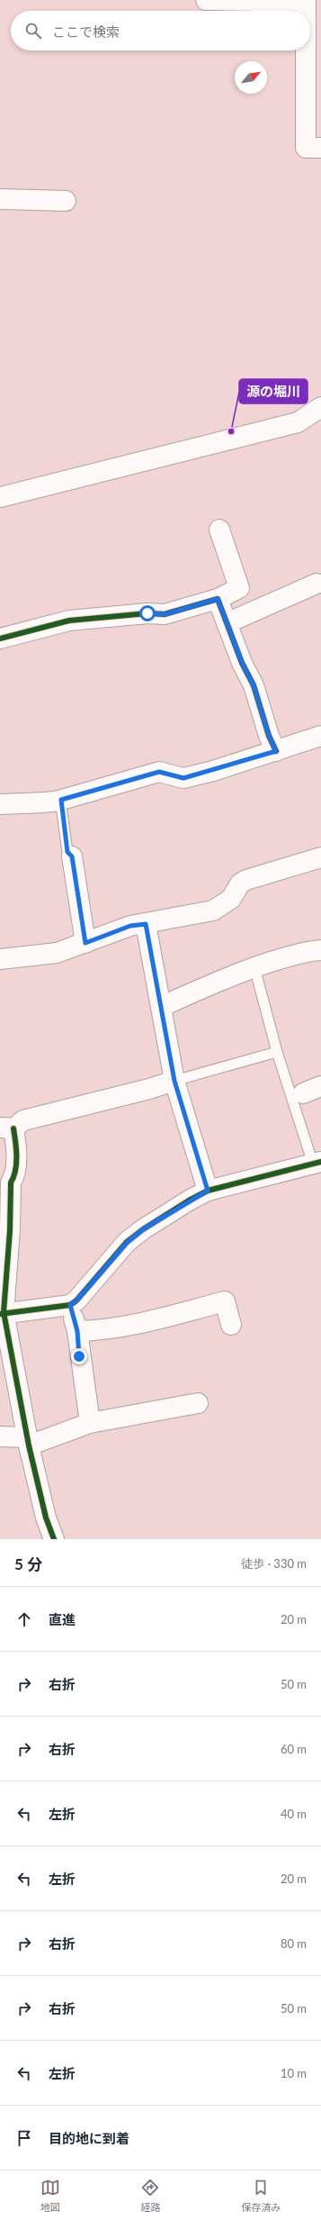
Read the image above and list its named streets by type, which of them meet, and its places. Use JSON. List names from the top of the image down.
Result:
{
  "places": ["源の堀川"],
  "north": "top right",
  "page": {
    "search": "ここで検索",
    "heading": ["5 分", "徒歩 · 330 m"],
    "list": [
      ["直進", "20 m"],
      ["右折", "50 m"],
      ["右折", "60 m"],
      ["左折", "40 m"],
      ["左折", "20 m"],
      ["右折", "80 m"],
      ["右折", "50 m"],
      ["左折", "10 m"],
      "目的地に到着"
    ],
    "nav": ["地図", "経路", "保存済み"]
  }
}
